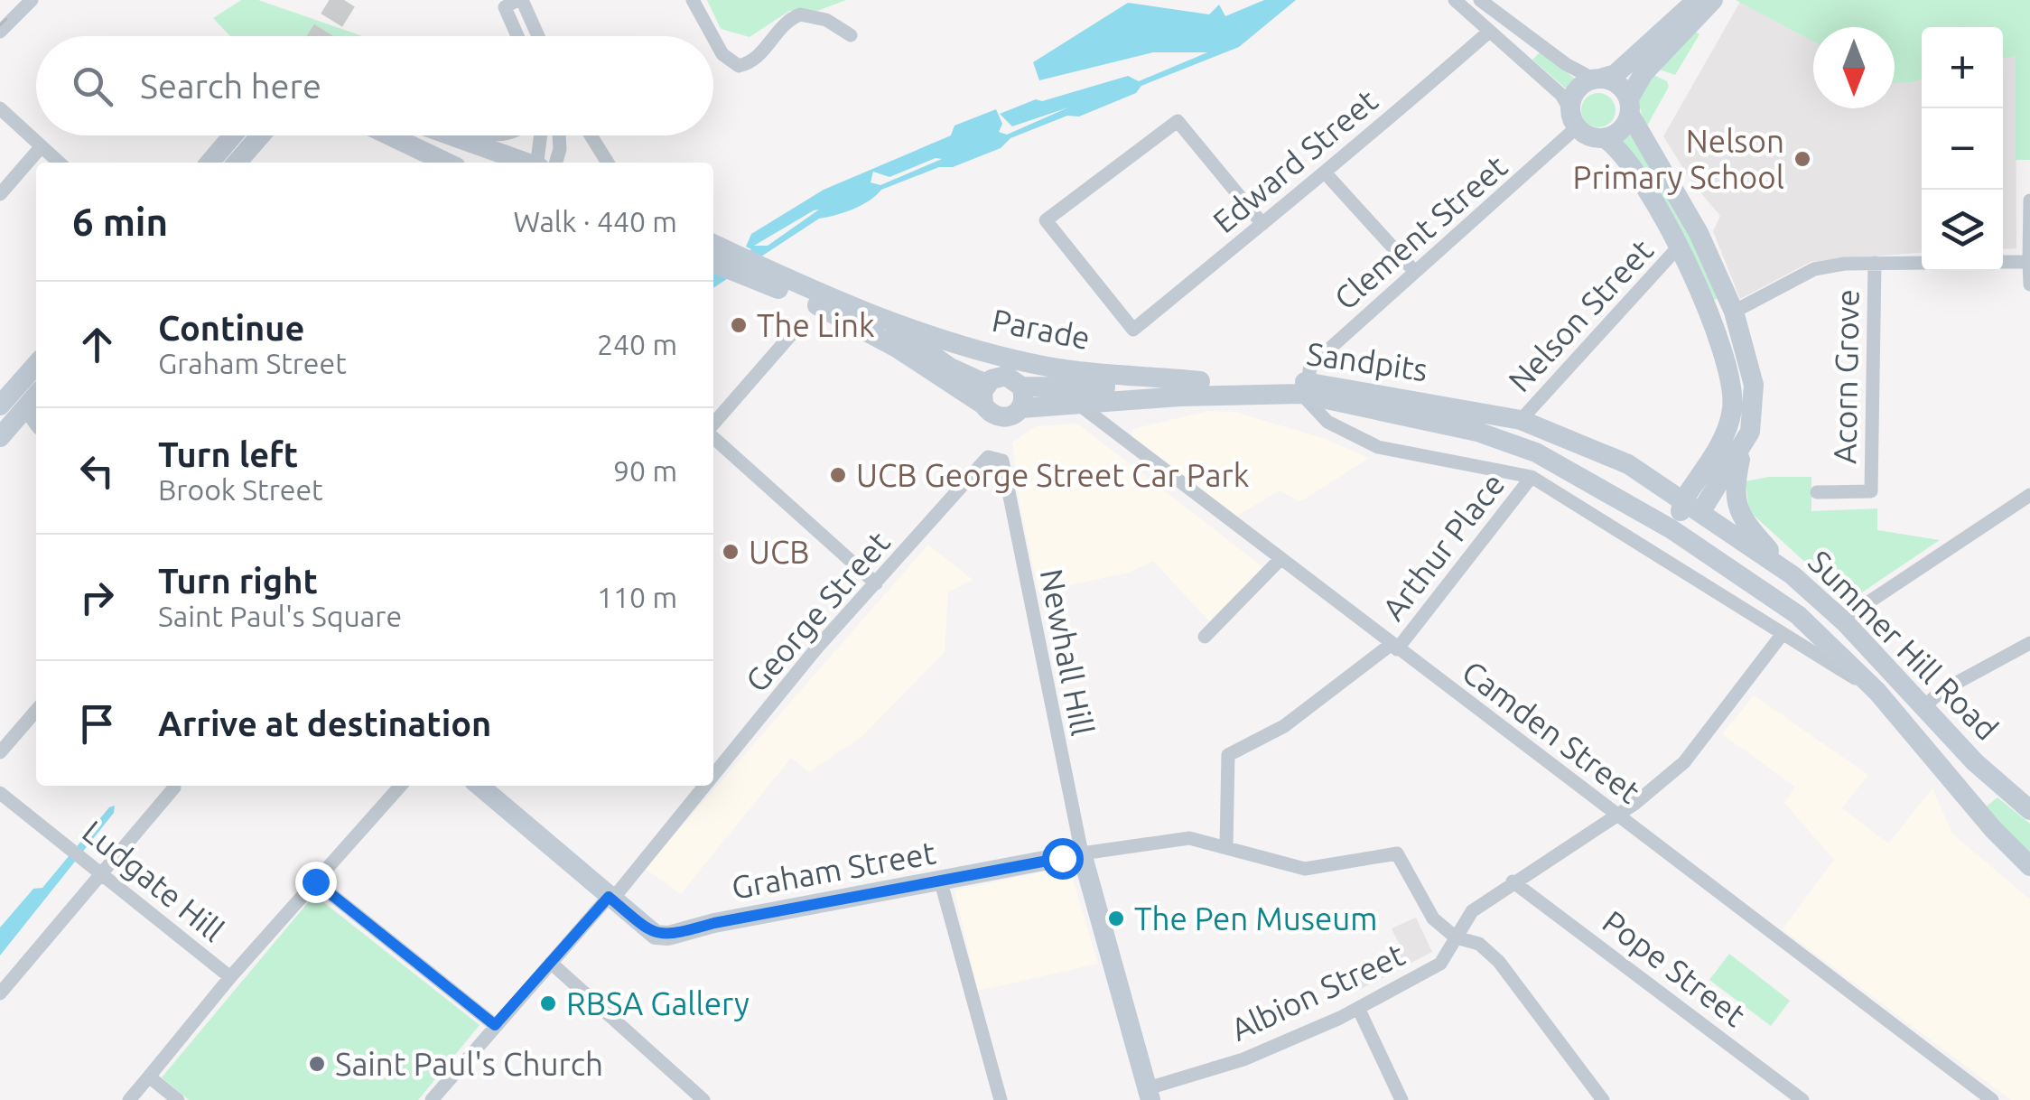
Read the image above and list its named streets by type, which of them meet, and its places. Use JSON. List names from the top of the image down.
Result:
{
  "streets": {
    "main road": [
      "Parade",
      "Sandpits",
      "Summer Hill Road",
      "Graham Street"
    ],
    "street": [
      "Edward Street",
      "Clement Street",
      "Nelson Street",
      "Acorn Grove",
      "Arthur Place",
      "George Street",
      "Newhall Hill",
      "Camden Street",
      "Ludgate Hill",
      "Pope Street",
      "Albion Street"
    ]
  },
  "crossings": [
    ["Clement Street", "Sandpits"],
    ["Nelson Street", "Sandpits"],
    ["Parade", "Sandpits"],
    ["Sandpits", "Summer Hill Road"],
    ["Sandpits", "Camden Street"],
    ["Arthur Place", "Summer Hill Road"],
    ["Arthur Place", "Camden Street"],
    ["George Street", "Newhall Hill"],
    ["George Street", "Graham Street"],
    ["Summer Hill Road", "Albion Street"],
    ["Newhall Hill", "Graham Street"],
    ["Camden Street", "Albion Street"],
    ["Pope Street", "Albion Street"]
  ],
  "places": [
    "Nelson Primary School",
    "The Link",
    "UCB George Street Car Park",
    "UCB",
    "The Pen Museum",
    "RBSA Gallery",
    "Saint Paul's Church"
  ],
  "north": "bottom",
  "page": {
    "map_buttons": ["+", "−"],
    "search": "Search here",
    "heading": ["6 min", "Walk · 440 m"],
    "list": [
      ["Continue", "Graham Street", "240 m"],
      ["Turn left", "Brook Street", "90 m"],
      ["Turn right", "Saint Paul's Square", "110 m"],
      "Arrive at destination"
    ]
  }
}
